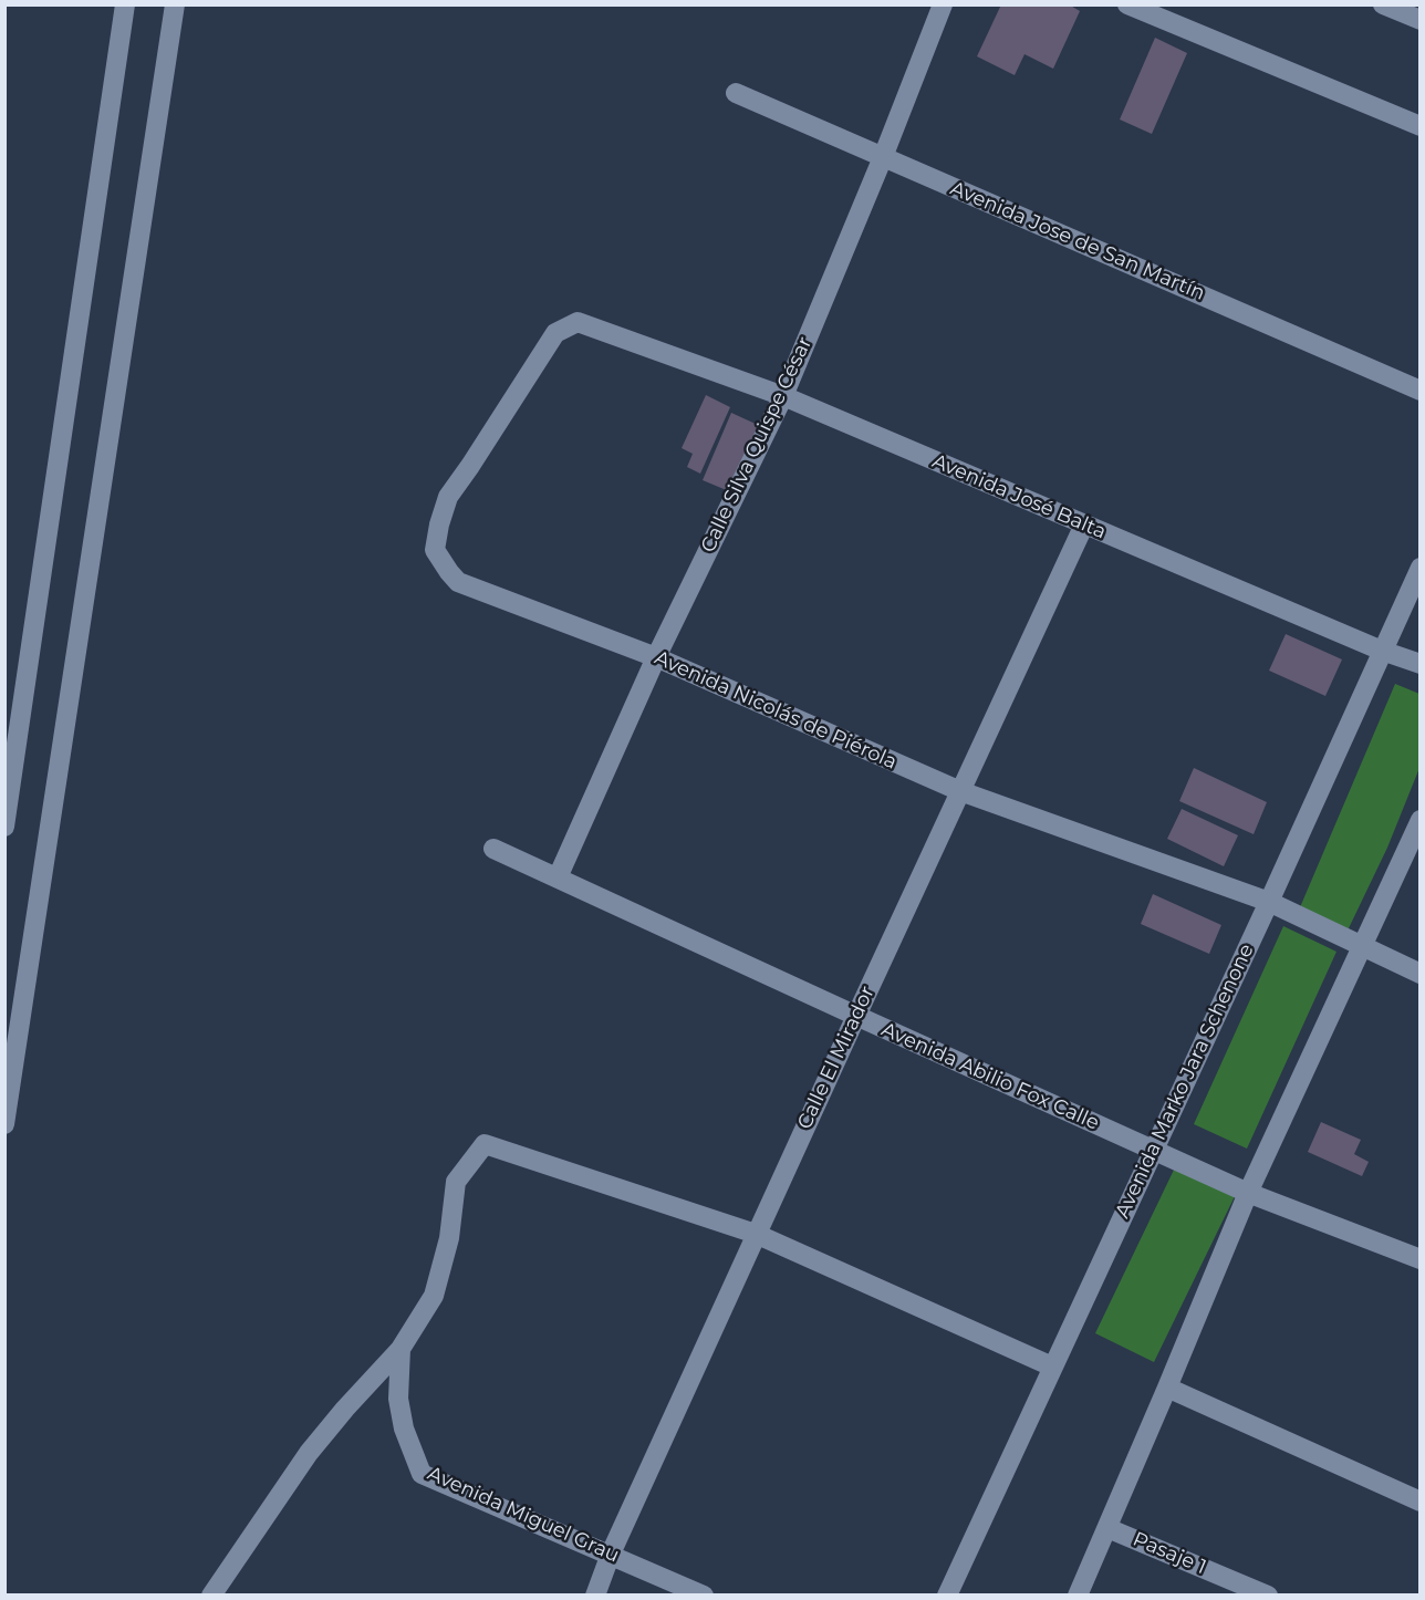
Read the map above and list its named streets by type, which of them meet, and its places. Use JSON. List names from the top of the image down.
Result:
{
  "streets": {
    "street": [
      "Avenida Jose de San Martín",
      "Calle Silva Quispe César",
      "Avenida José Balta",
      "Avenida Nicolás de Piérola",
      "Calle El Mirador",
      "Avenida Abilio Fox Calle",
      "Avenida Marko Jara Schenone",
      "Avenida Miguel Grau",
      "Pasaje 1"
    ]
  },
  "crossings": [
    ["Avenida Jose de San Martín", "Calle Silva Quispe César"],
    ["Calle Silva Quispe César", "Avenida José Balta"],
    ["Calle Silva Quispe César", "Avenida Nicolás de Piérola"],
    ["Calle Silva Quispe César", "Avenida Abilio Fox Calle"],
    ["Avenida José Balta", "Avenida Nicolás de Piérola"],
    ["Avenida José Balta", "Calle El Mirador"],
    ["Avenida José Balta", "Avenida Marko Jara Schenone"],
    ["Avenida Nicolás de Piérola", "Calle El Mirador"],
    ["Avenida Nicolás de Piérola", "Avenida Marko Jara Schenone"],
    ["Calle El Mirador", "Avenida Abilio Fox Calle"],
    ["Calle El Mirador", "Avenida Miguel Grau"],
    ["Avenida Abilio Fox Calle", "Avenida Marko Jara Schenone"]
  ]
}
